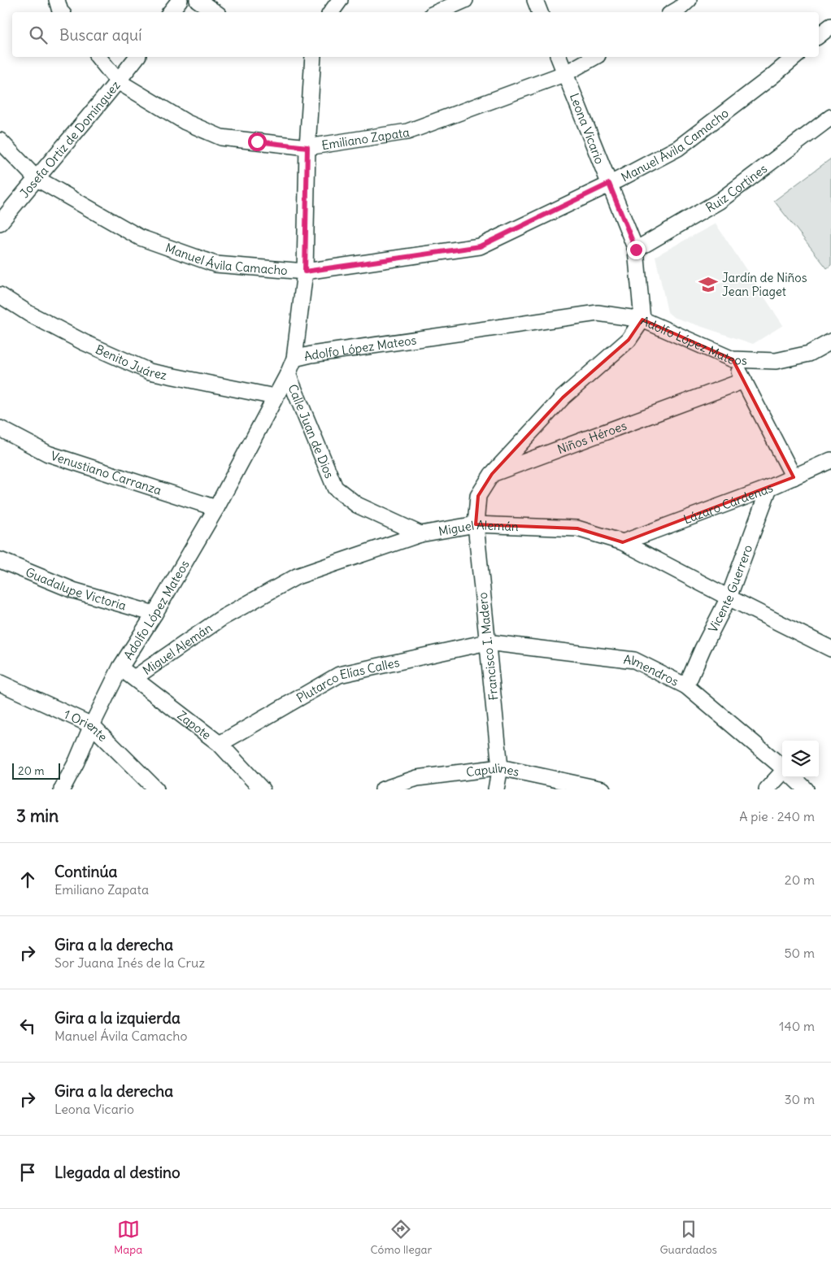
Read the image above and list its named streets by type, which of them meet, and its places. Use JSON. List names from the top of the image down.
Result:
{
  "streets": {
    "street": [
      "Leona Vicario",
      "Emiliano Zapata",
      "Josefa Ortiz de Domínguez",
      "Manuel Ávila Camacho",
      "Ruiz Cortines",
      "Adolfo López Mateos",
      "Benito Juárez",
      "Calle Juan de Dios",
      "Niños Héroes",
      "Venustiano Carranza",
      "Lázaro Cárdenas",
      "Miguel Alemán",
      "Guadalupe Victoria",
      "Vicente Guerrero",
      "Francisco I. Madero",
      "Almendros",
      "Plutarco Elías Calles",
      "Zapote",
      "1 Oriente",
      "Capulines"
    ]
  },
  "crossings": [
    ["Leona Vicario", "Emiliano Zapata"],
    ["Leona Vicario", "Manuel Ávila Camacho"],
    ["Leona Vicario", "Ruiz Cortines"],
    ["Leona Vicario", "Adolfo López Mateos"],
    ["Emiliano Zapata", "Josefa Ortiz de Domínguez"],
    ["Josefa Ortiz de Domínguez", "Manuel Ávila Camacho"],
    ["Adolfo López Mateos", "Benito Juárez"],
    ["Adolfo López Mateos", "Calle Juan de Dios"],
    ["Adolfo López Mateos", "Venustiano Carranza"],
    ["Adolfo López Mateos", "Guadalupe Victoria"],
    ["Adolfo López Mateos", "Zapote"],
    ["Adolfo López Mateos", "1 Oriente"],
    ["Calle Juan de Dios", "Miguel Alemán"],
    ["Lázaro Cárdenas", "Miguel Alemán"],
    ["Lázaro Cárdenas", "Vicente Guerrero"],
    ["Miguel Alemán", "Vicente Guerrero"],
    ["Miguel Alemán", "Francisco I. Madero"],
    ["Miguel Alemán", "Zapote"],
    ["Vicente Guerrero", "Almendros"],
    ["Francisco I. Madero", "Almendros"],
    ["Francisco I. Madero", "Plutarco Elías Calles"],
    ["Francisco I. Madero", "Capulines"],
    ["Almendros", "Plutarco Elías Calles"],
    ["Plutarco Elías Calles", "Zapote"]
  ],
  "places": {
    "school or university": ["Jardín de Niños Jean Piaget"]
  },
  "scale_bar": "20 m",
  "page": {
    "search": "Buscar aquí",
    "scale": "20 m",
    "heading": ["3 min", "A pie · 240 m"],
    "list": [
      ["Continúa", "Emiliano Zapata", "20 m"],
      ["Gira a la derecha", "Sor Juana Inés de la Cruz", "50 m"],
      ["Gira a la izquierda", "Manuel Ávila Camacho", "140 m"],
      ["Gira a la derecha", "Leona Vicario", "30 m"],
      "Llegada al destino"
    ],
    "nav": ["Mapa", "Cómo llegar", "Guardados"]
  }
}
